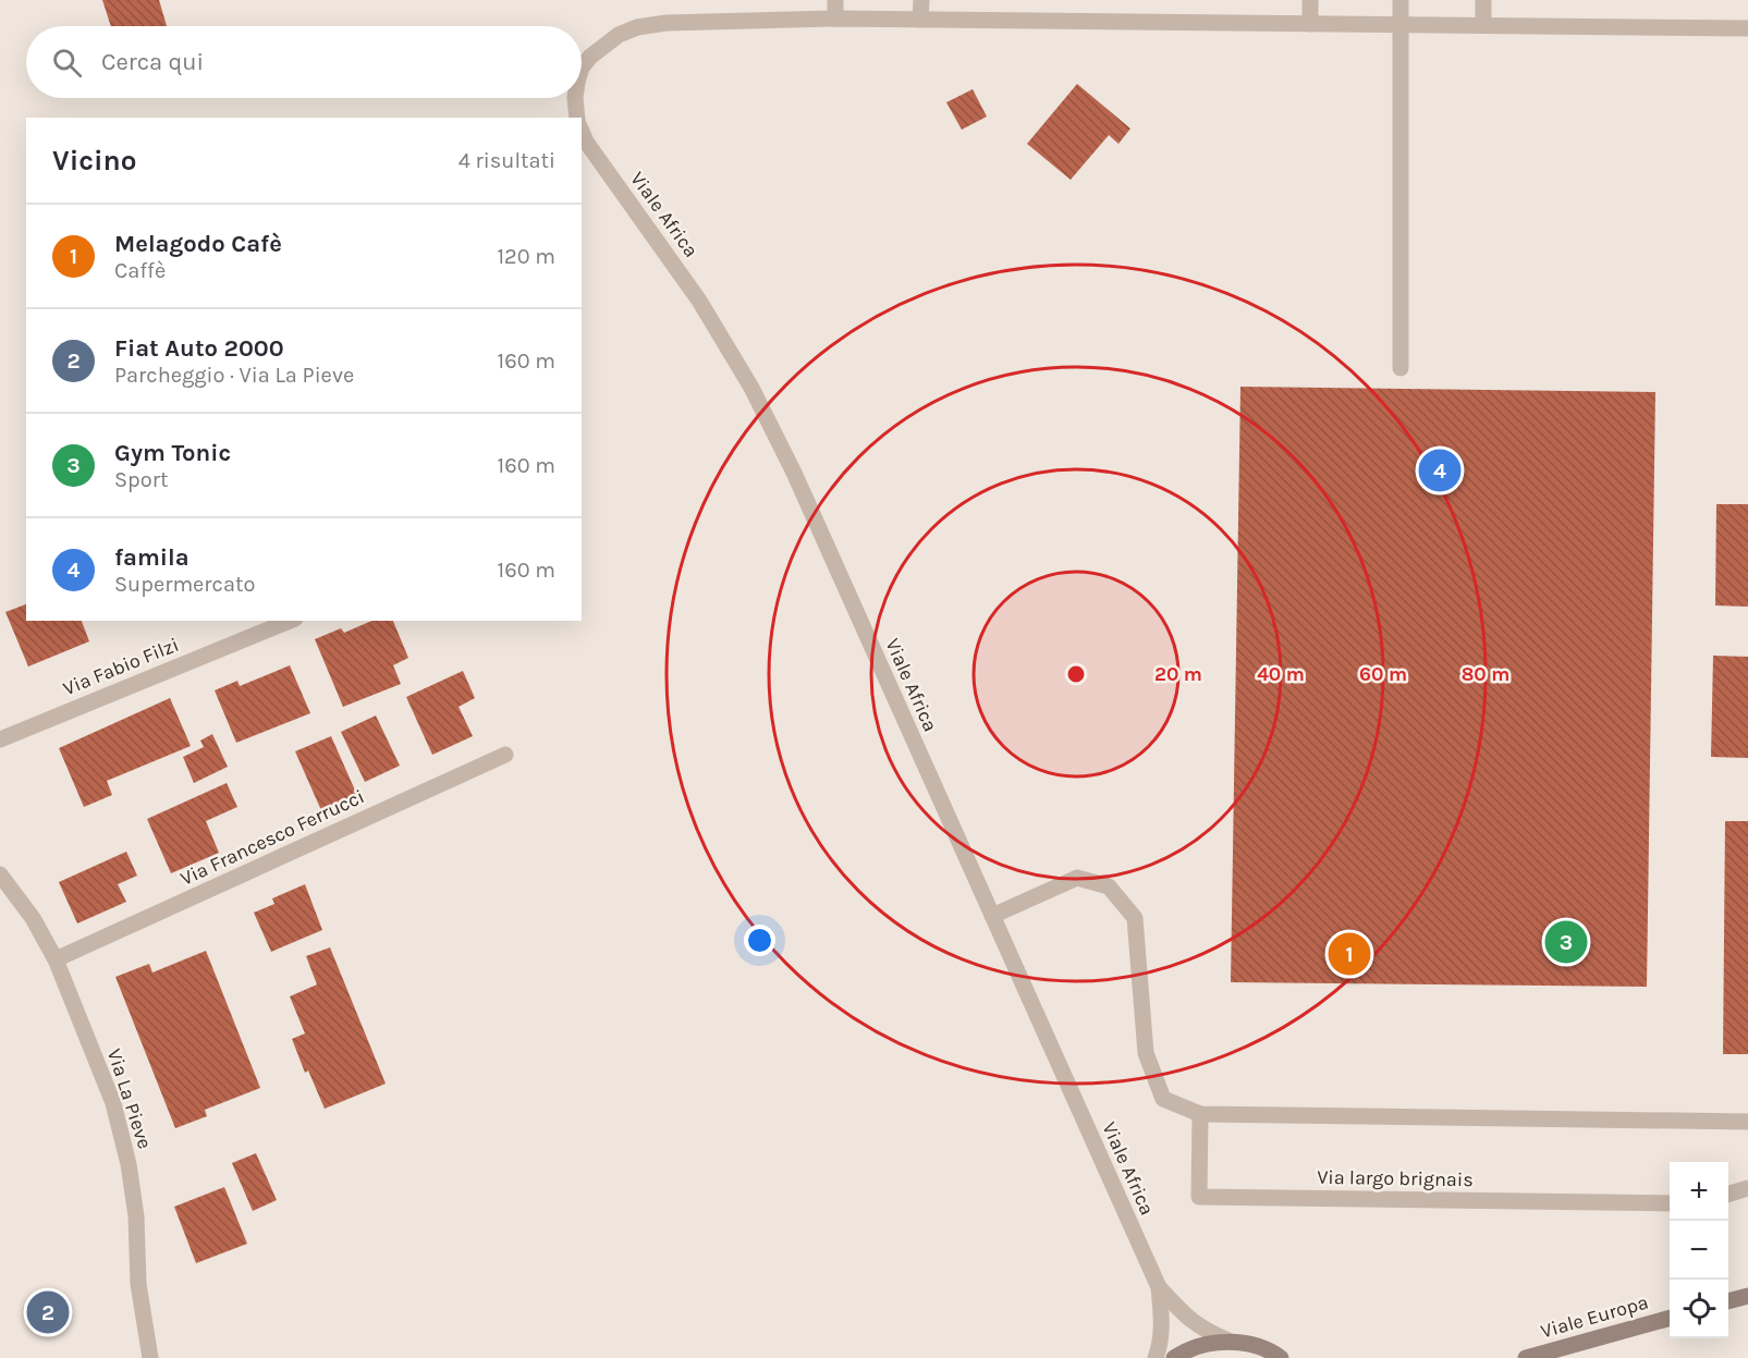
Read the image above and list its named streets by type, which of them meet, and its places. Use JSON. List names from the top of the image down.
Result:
{
  "streets": {
    "street": [
      "Viale Africa",
      "Via Fabio Filzi",
      "Via Francesco Ferrucci",
      "Via La Pieve",
      "Via largo brignais",
      "Viale Europa"
    ]
  },
  "crossings": [
    ["Via Francesco Ferrucci", "Via La Pieve"]
  ],
  "page": {
    "search": "Cerca qui",
    "heading": ["Vicino", "4 risultati"],
    "list": [
      {
        "mark": "1",
        "name": "Melagodo Cafè",
        "note": "Caffè",
        "value": "120 m"
      },
      {
        "mark": "2",
        "name": "Fiat Auto 2000",
        "note": "Parcheggio · Via La Pieve",
        "value": "160 m"
      },
      {
        "mark": "3",
        "name": "Gym Tonic",
        "note": "Sport",
        "value": "160 m"
      },
      {
        "mark": "4",
        "name": "famila",
        "note": "Supermercato",
        "value": "160 m"
      }
    ],
    "pins": [
      "4",
      "3",
      "1",
      "2"
    ],
    "map_buttons": ["+", "−"]
  },
  "rings": [
    "20 m",
    "40 m",
    "60 m",
    "80 m"
  ]
}
